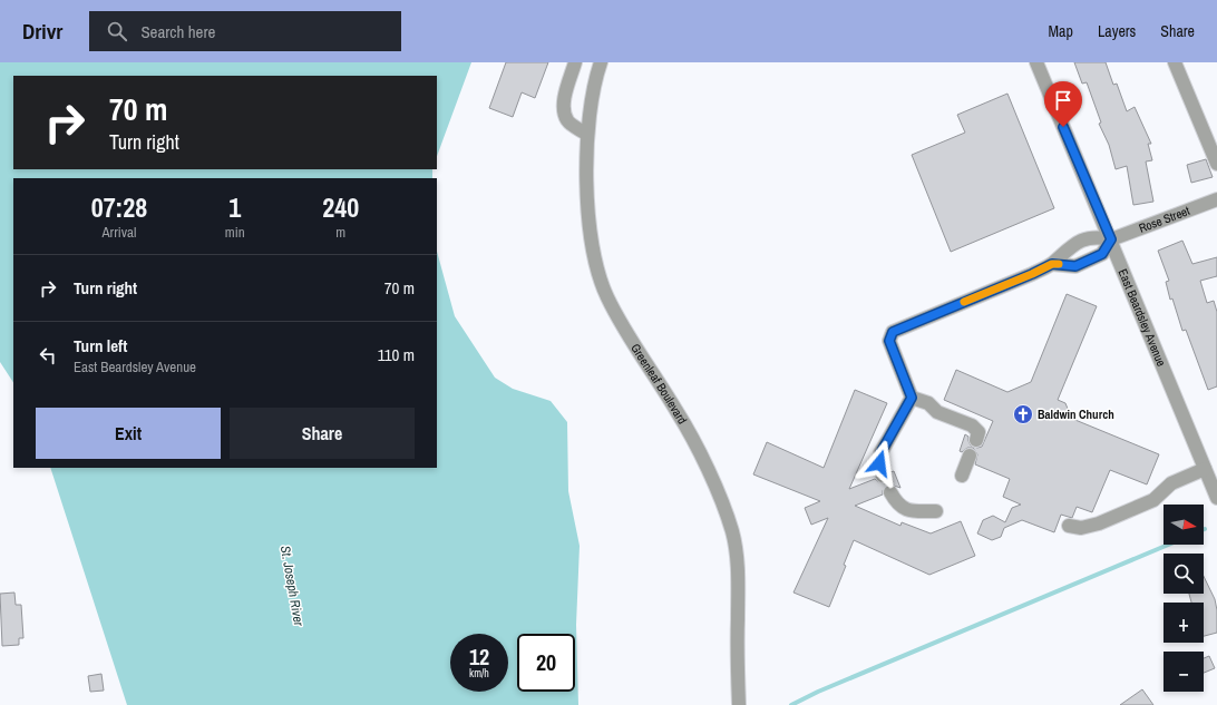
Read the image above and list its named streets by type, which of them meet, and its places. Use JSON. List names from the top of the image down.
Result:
{
  "streets": {
    "street": ["Rose Street", "East Beardsley Avenue", "Greenleaf Boulevard"]
  },
  "crossings": [
    ["Rose Street", "East Beardsley Avenue"]
  ],
  "water": ["St. Joseph River"],
  "places": {
    "church": ["Baldwin Church"]
  },
  "north": "right",
  "page": {
    "header": "Drivr",
    "search": "Search here",
    "nav": ["Map", "Layers", "Share"],
    "turn": ["70 m", "Turn right"],
    "eta": [
      "07:28",
      "Arrival",
      "1",
      "min",
      "240",
      "m"
    ],
    "list": [
      {
        "name": "Turn right",
        "value": "70 m"
      },
      {
        "name": "Turn left",
        "note": "East Beardsley Avenue",
        "value": "110 m"
      }
    ],
    "buttons": ["Exit", "Share"],
    "map_buttons": ["+", "−"],
    "speed": "12 km/h",
    "limit": "20"
  }
}
